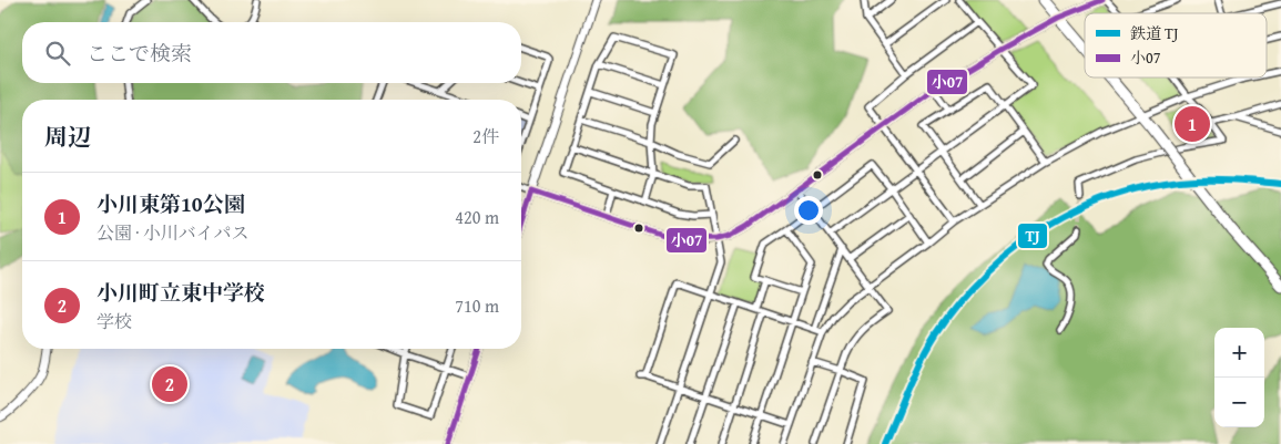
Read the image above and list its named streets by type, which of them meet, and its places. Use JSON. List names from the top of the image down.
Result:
{
  "lines": ["transit line 小07", "rail line TJ"],
  "legend": ["鉄道 TJ", "小07"],
  "page": {
    "search": "ここで検索",
    "heading": ["周辺", "2件"],
    "pins": ["1", "2"],
    "list": [
      {
        "mark": "1",
        "name": "小川東第10公園",
        "note": "公園 · 小川バイパス",
        "value": "420 m"
      },
      {
        "mark": "2",
        "name": "小川町立東中学校",
        "note": "学校",
        "value": "710 m"
      }
    ],
    "map_buttons": ["+", "−"]
  }
}
